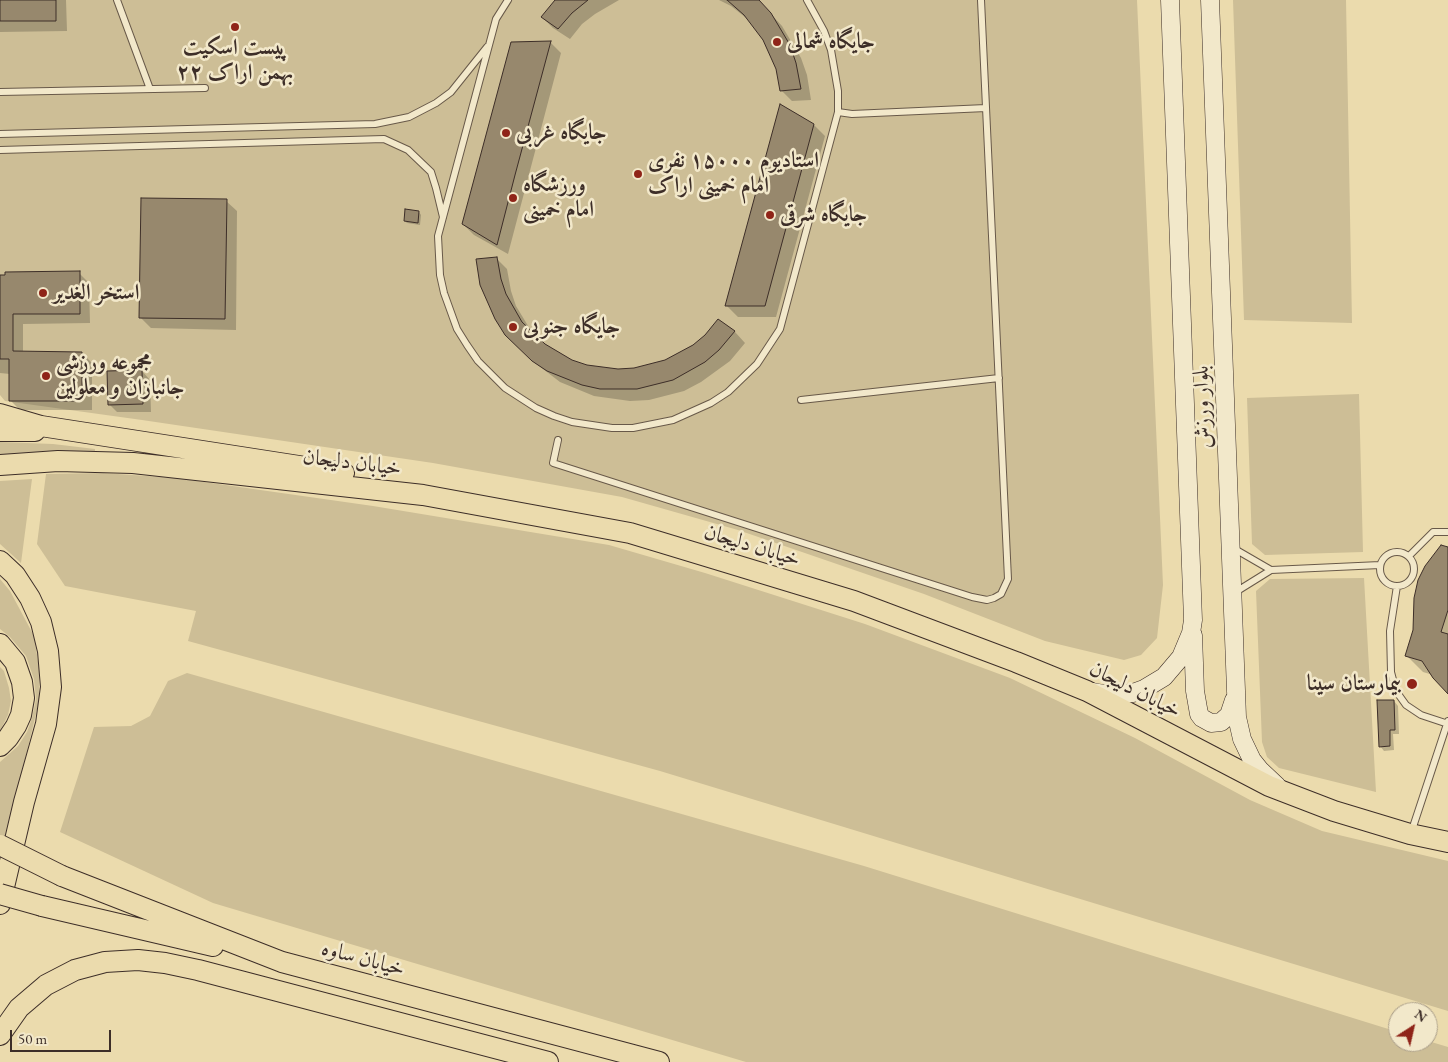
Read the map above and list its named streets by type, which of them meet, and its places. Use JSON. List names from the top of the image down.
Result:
{
  "streets": {
    "main road": ["بلوار ورزش", "خیابان دلیجان", "خیابان ساوه"]
  },
  "crossings": [
    ["بلوار ورزش", "خیابان دلیجان"]
  ],
  "places": [
    "پیست اسکیت ۲۲ بهمن اراک",
    "جایگاه شمالی",
    "جایگاه غربی",
    "استادیوم ۱۵۰۰۰ نفری امام خمینی اراک",
    "ورزشگاه امام خمینی",
    "جایگاه شرقی",
    "استخر الغدیر",
    "جایگاه جنوبی",
    "مجموعه ورزشی جانبازان و معلولین",
    "بیمارستان سینا"
  ],
  "scale_bar": "50 m",
  "north": "top right"
}
